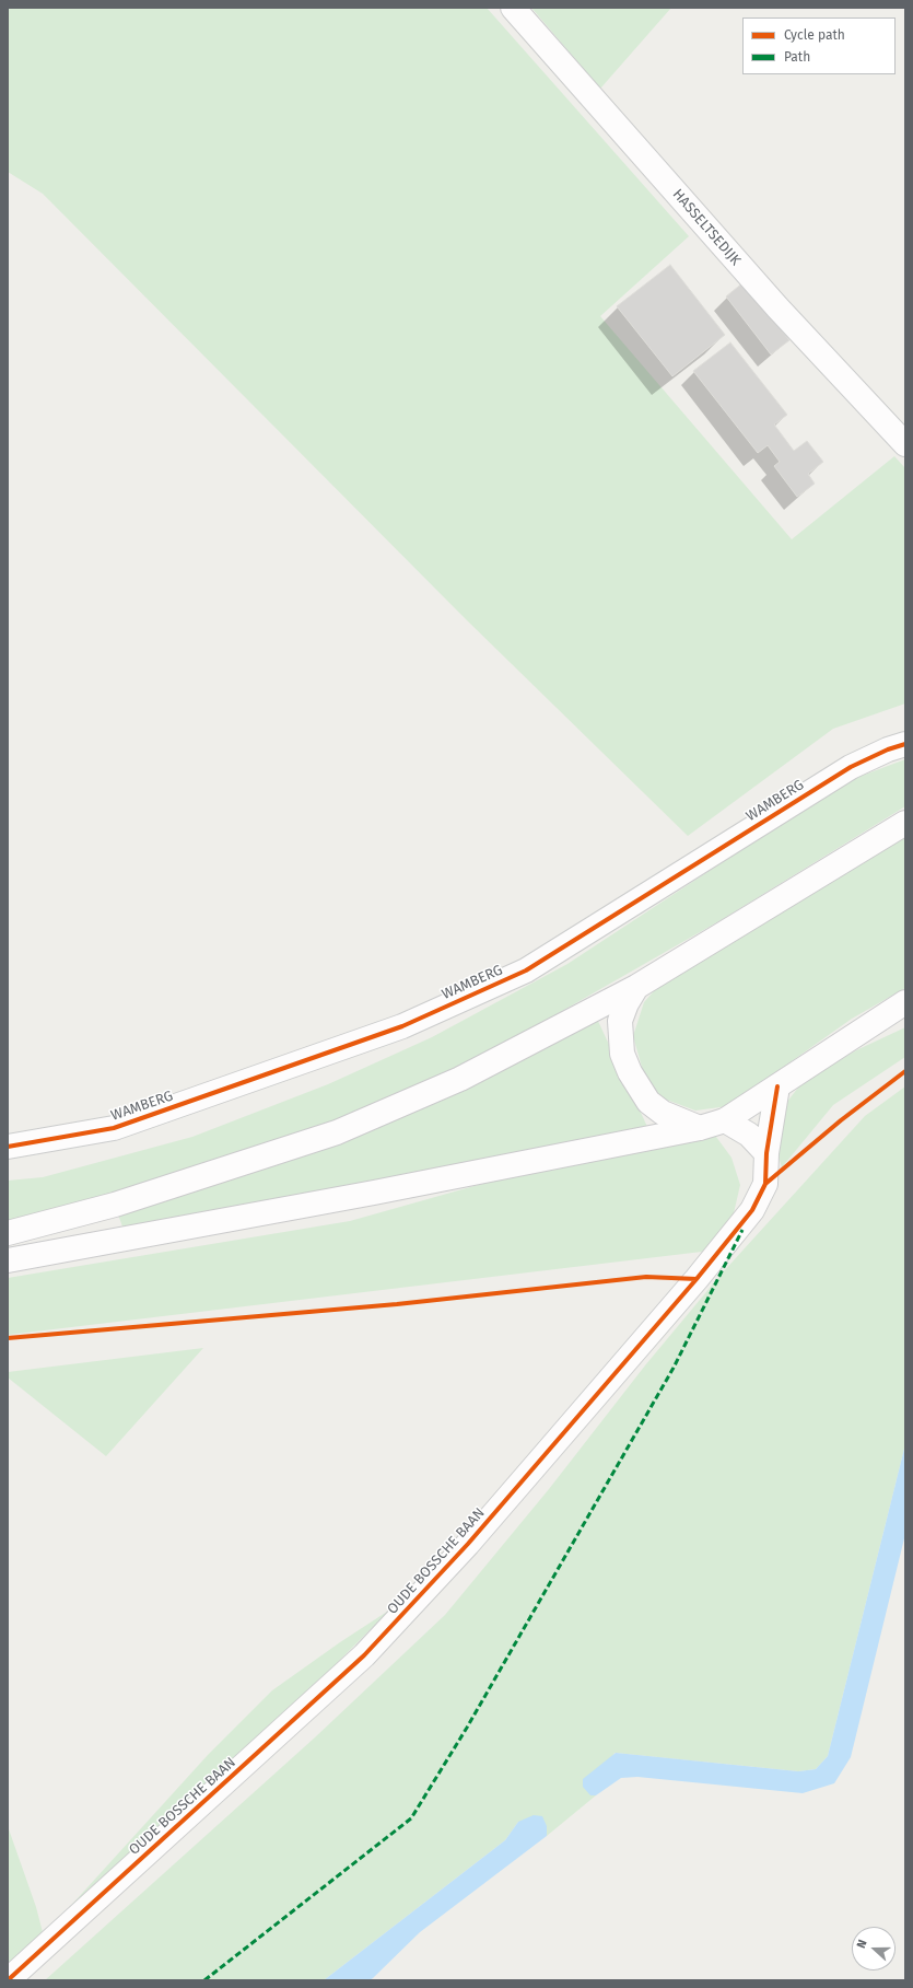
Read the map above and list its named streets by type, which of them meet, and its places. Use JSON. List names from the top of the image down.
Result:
{
  "streets": {
    "street": ["HASSELTSEDIJK", "WAMBERG", "OUDE BOSSCHE BAAN"]
  },
  "legend": ["Cycle path", "Path"],
  "north": "left"
}
